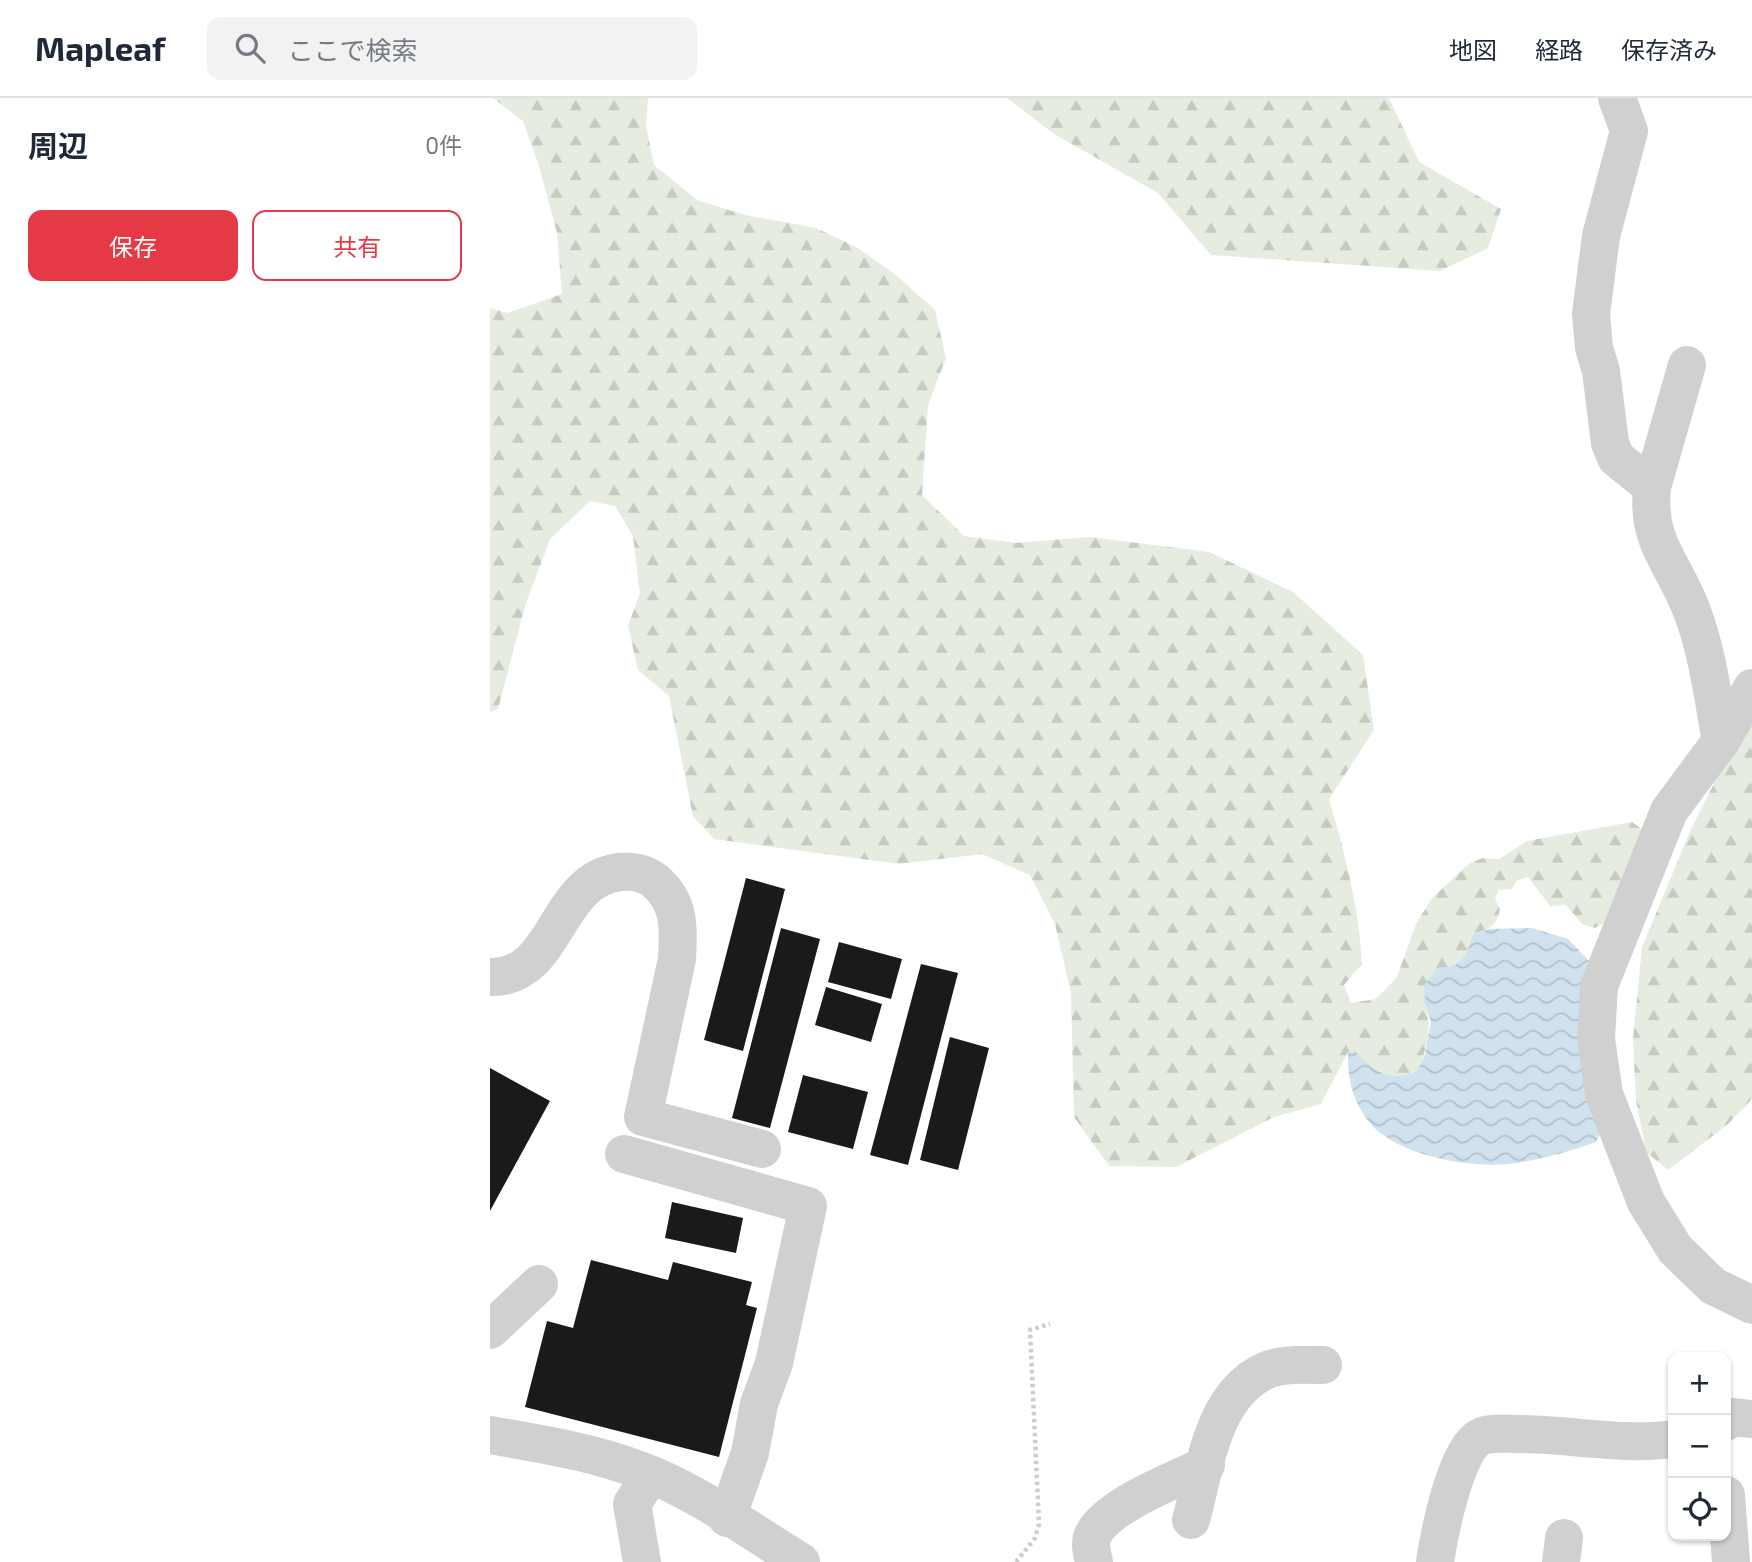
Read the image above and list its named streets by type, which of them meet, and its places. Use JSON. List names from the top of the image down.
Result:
{
  "page": {
    "header": "Mapleaf",
    "search": "ここで検索",
    "nav": ["地図", "経路", "保存済み"],
    "heading": ["周辺", "0件"],
    "buttons": ["保存", "共有"],
    "map_buttons": ["+", "−"]
  }
}
